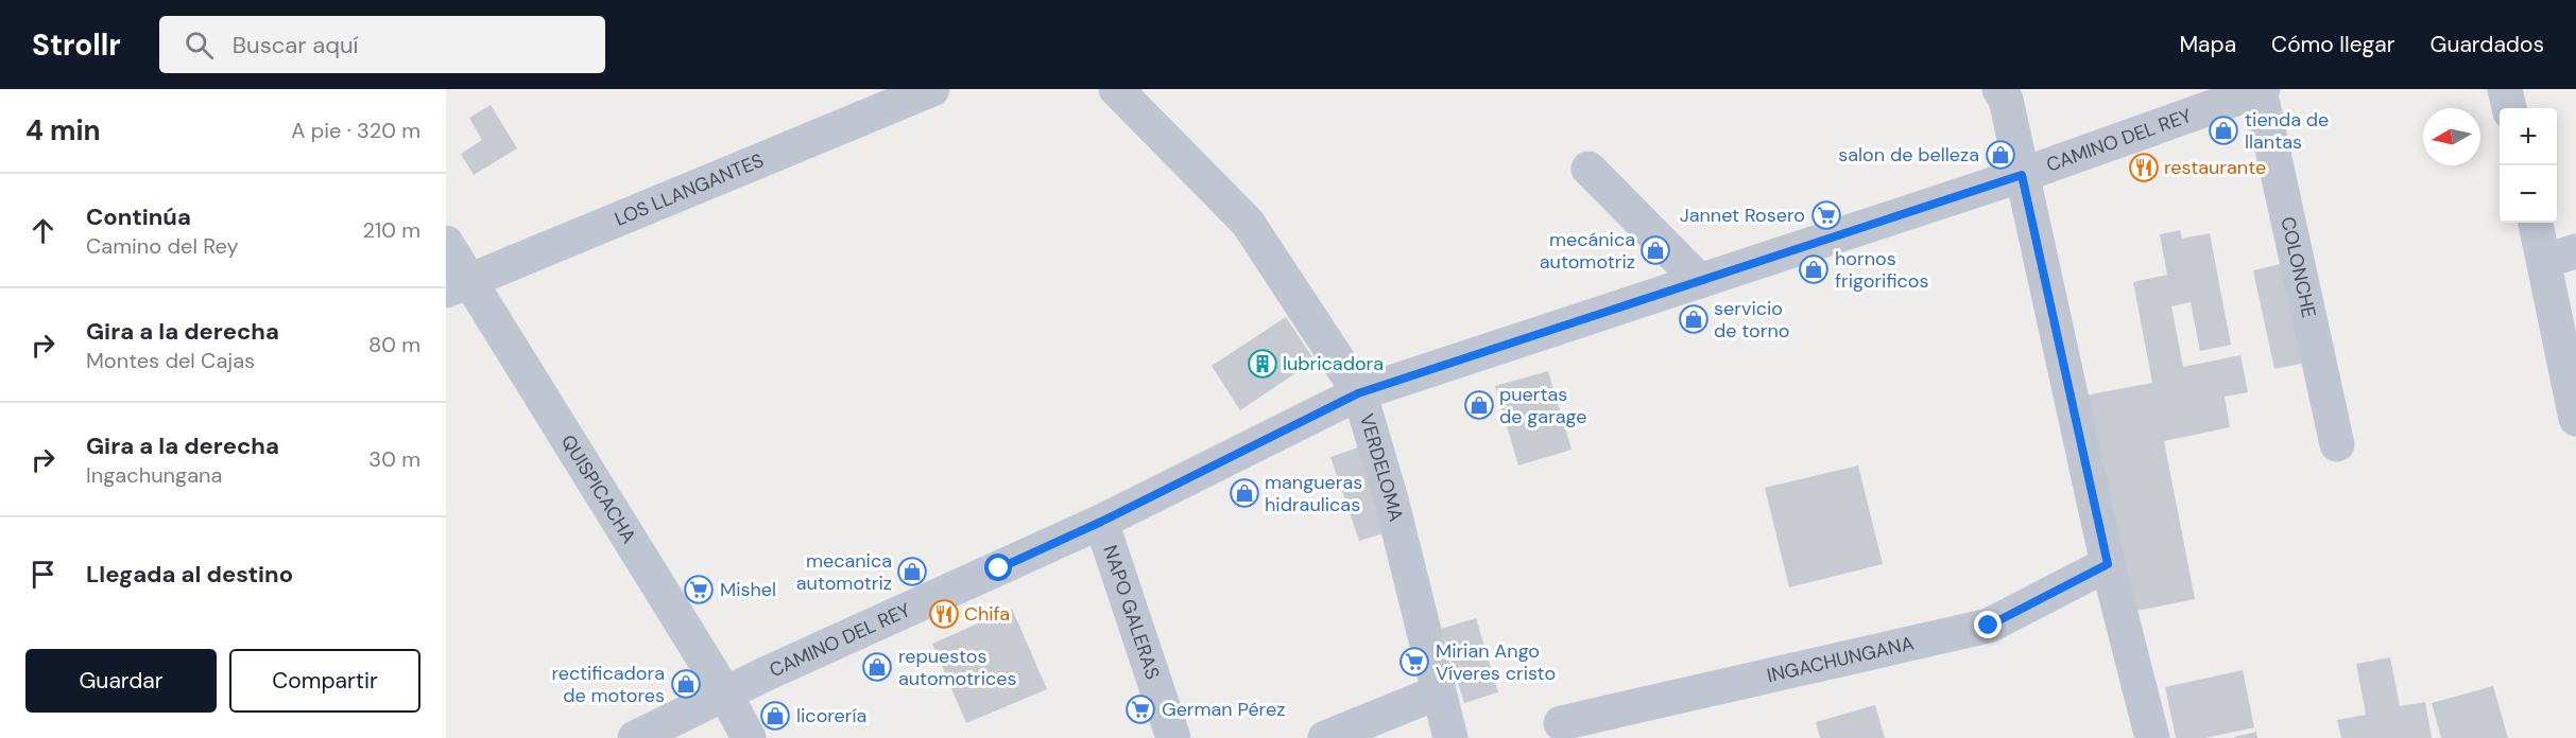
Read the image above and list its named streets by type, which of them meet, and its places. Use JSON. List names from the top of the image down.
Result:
{
  "streets": {
    "street": [
      "CAMINO DEL REY",
      "LOS LLANGANTES",
      "COLONCHE",
      "VERDELOMA",
      "QUISPICACHA",
      "NAPO GALERAS",
      "INGACHUNGANA"
    ]
  },
  "crossings": [
    ["CAMINO DEL REY", "COLONCHE"],
    ["CAMINO DEL REY", "VERDELOMA"],
    ["CAMINO DEL REY", "QUISPICACHA"],
    ["CAMINO DEL REY", "NAPO GALERAS"],
    ["LOS LLANGANTES", "QUISPICACHA"]
  ],
  "places": {
    "shop": [
      "tienda de llantas",
      "salon de belleza",
      "mecánica automotriz",
      "hornos frigorificos",
      "servicio de torno",
      "puertas de garage",
      "mangueras hidraulicas",
      "mecanica automotriz",
      "repuestos automotrices",
      "rectificadora de motores",
      "licorería"
    ],
    "restaurant": ["restaurante", "Chifa"],
    "supermarket": [
      "Jannet Rosero",
      "Mishel",
      "Mirian Ango Víveres cristo",
      "German Pérez"
    ],
    "building": ["lubricadora"]
  },
  "north": "left",
  "page": {
    "header": "Strollr",
    "search": "Buscar aquí",
    "nav": ["Mapa", "Cómo llegar", "Guardados"],
    "heading": ["4 min", "A pie · 320 m"],
    "map_buttons": ["+", "−"],
    "list": [
      ["Continúa", "Camino del Rey", "210 m"],
      ["Gira a la derecha", "Montes del Cajas", "80 m"],
      ["Gira a la derecha", "Ingachungana", "30 m"],
      "Llegada al destino"
    ],
    "buttons": ["Guardar", "Compartir"]
  }
}
